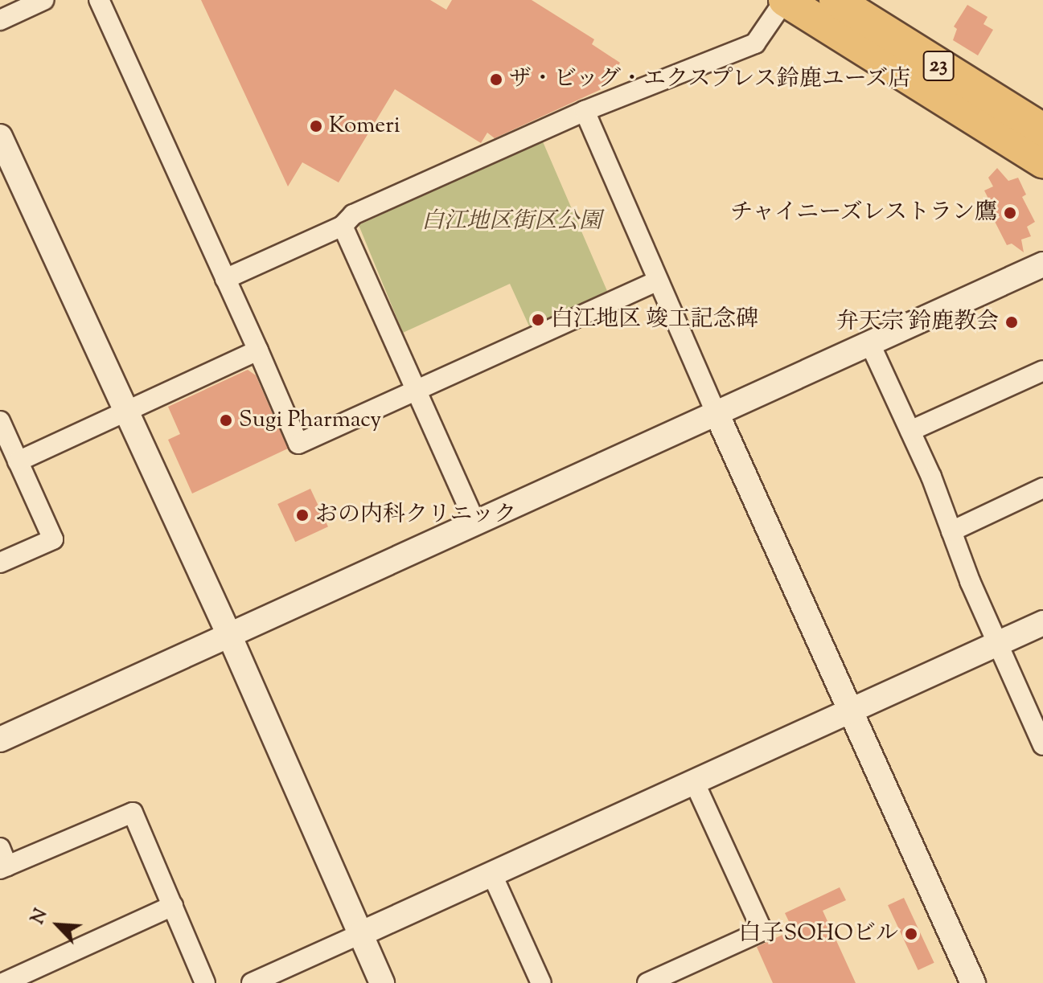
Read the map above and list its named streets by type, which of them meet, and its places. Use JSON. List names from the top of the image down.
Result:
{
  "streets": {
    "highway": ["23"]
  },
  "parks": ["白江地区街区公園"],
  "places": [
    "ザ・ビッグ・エクスプレス鈴鹿ユーズ店",
    "Komeri",
    "チャイニーズレストラン鷹",
    "白江地区 竣工記念碑",
    "弁天宗 鈴鹿教会",
    "Sugi Pharmacy",
    "おの内科クリニック",
    "白子SOHOビル"
  ],
  "north": "top left"
}
